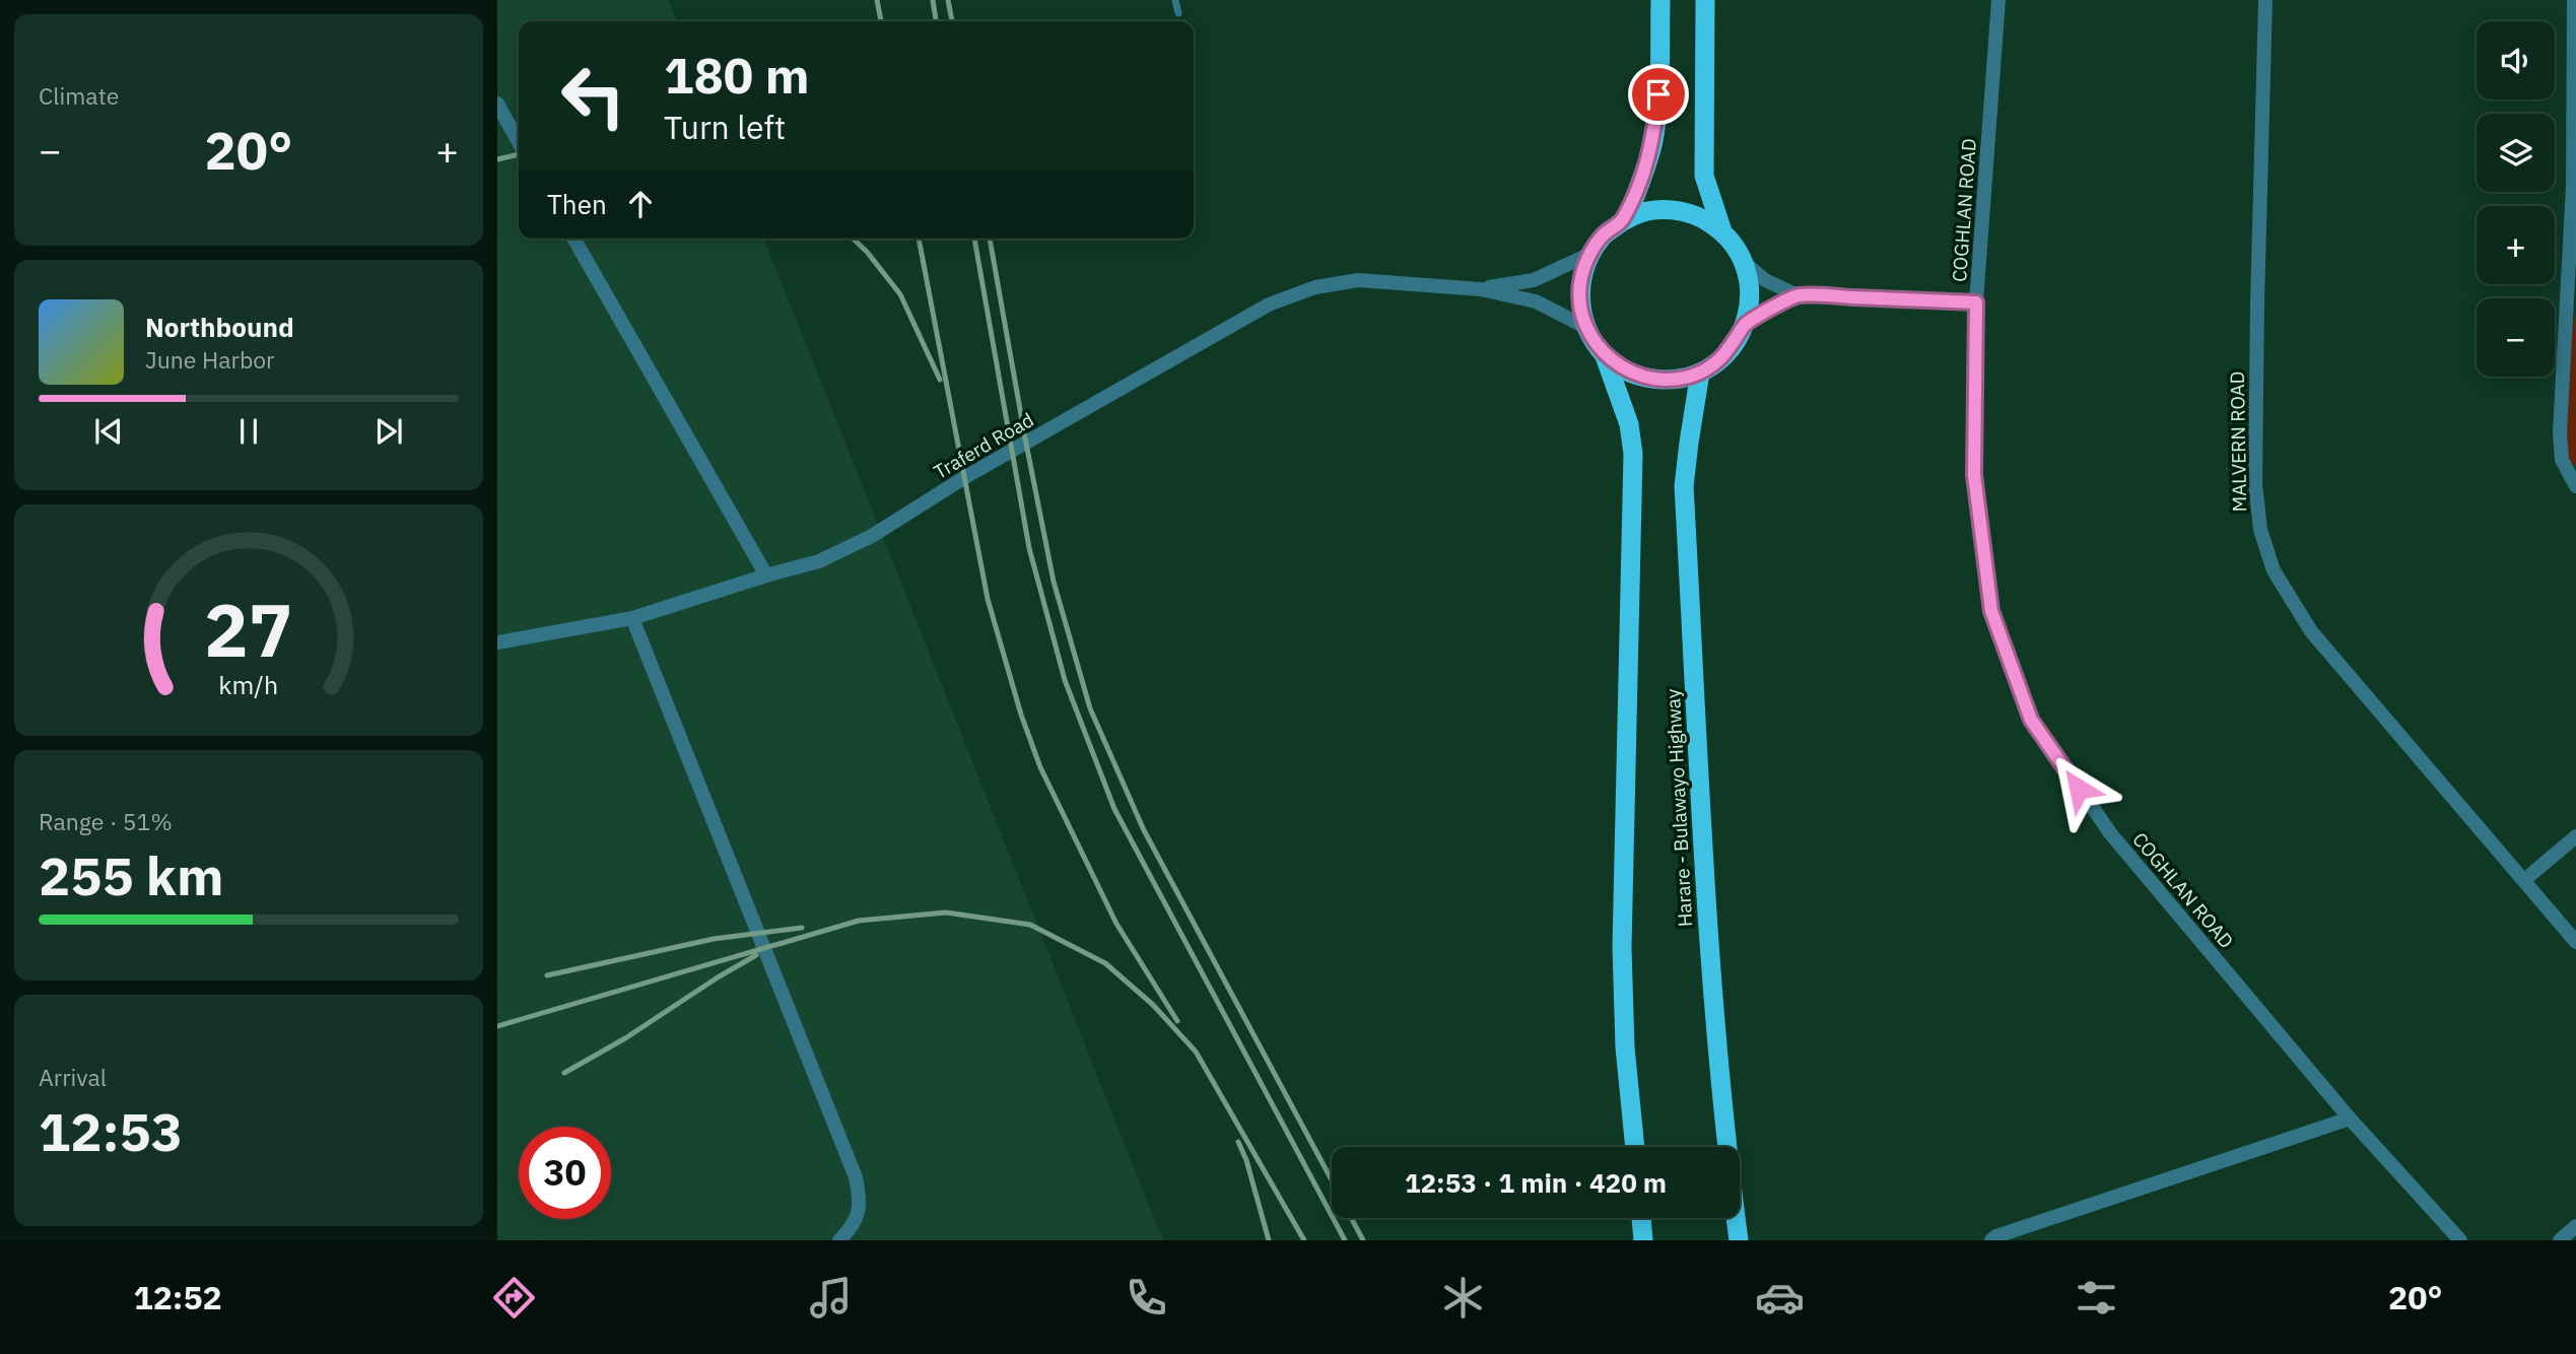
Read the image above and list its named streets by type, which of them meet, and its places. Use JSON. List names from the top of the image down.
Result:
{
  "streets": {
    "highway": ["Harare - Bulawayo Highway"],
    "street": ["COGHLAN ROAD", "MALVERN ROAD", "Traferd Road"]
  },
  "crossings": [
    ["Traferd Road", "Harare - Bulawayo Highway"]
  ],
  "page": {
    "tile": [
      "Climate",
      ["Range · 51%", "255 km"],
      ["Arrival", "12:53"]
    ],
    "map_buttons": ["+", "−"],
    "turn": ["180 m", "Turn left"],
    "heat": ["−", "20°", "+"],
    "then": "Then",
    "song": ["Northbound", "June Harbor"],
    "limit": "30",
    "trip": "12:53 · 1 min · 420 m",
    "tabs": ["12:52", "20°"],
    "gauge": ["27", "km/h"]
  }
}
